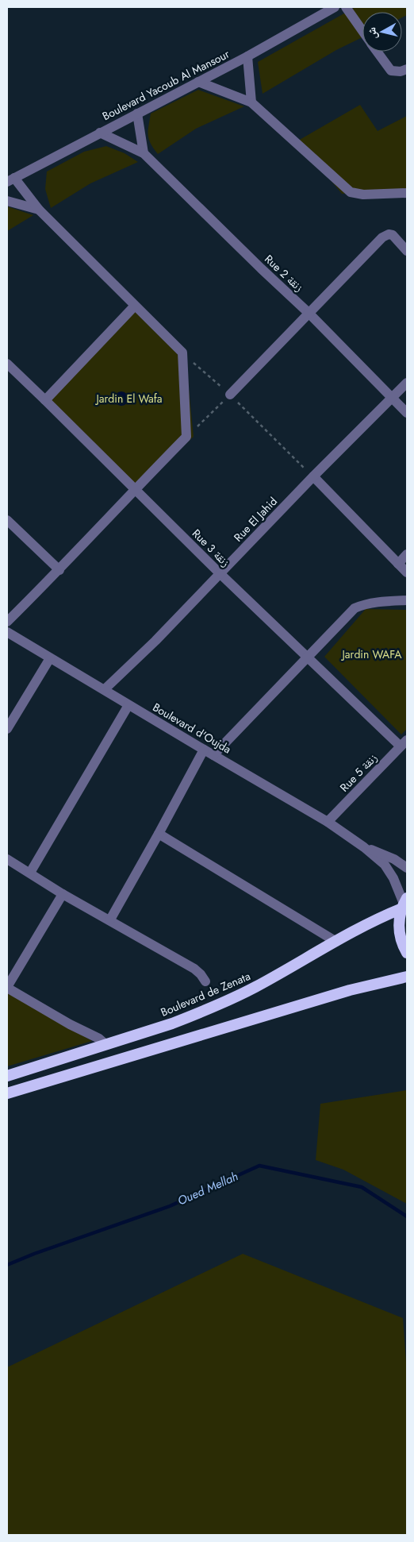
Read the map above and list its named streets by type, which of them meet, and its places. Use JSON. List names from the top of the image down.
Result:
{
  "streets": {
    "highway": ["Boulevard de Zenata"],
    "street": [
      "Boulevard Yacoub Al Mansour",
      "Rue 2 زنقة",
      "Rue El Jahid",
      "Rue 3 زنقة",
      "Boulevard d'Oujda",
      "Rue 5 زنقة"
    ]
  },
  "crossings": [
    ["Boulevard Yacoub Al Mansour", "Rue 2 زنقة"],
    ["Rue 2 زنقة", "Rue El Jahid"],
    ["Rue El Jahid", "Rue 3 زنقة"],
    ["Rue El Jahid", "Boulevard d'Oujda"],
    ["Rue 3 زنقة", "Rue 5 زنقة"],
    ["Boulevard d'Oujda", "Rue 5 زنقة"],
    ["Boulevard d'Oujda", "Boulevard de Zenata"]
  ],
  "water": ["Oued Mellah"],
  "parks": ["Jardin El Wafa", "Jardin WAFA"],
  "north": "left"
}
